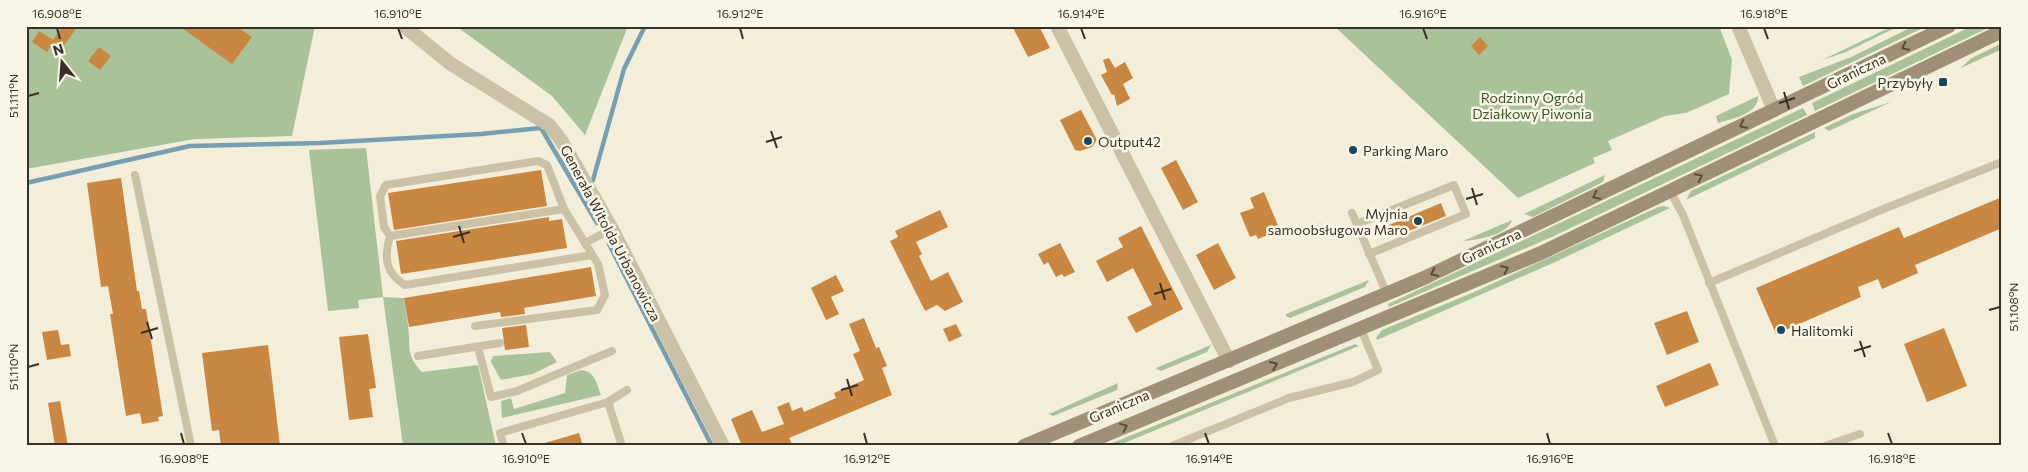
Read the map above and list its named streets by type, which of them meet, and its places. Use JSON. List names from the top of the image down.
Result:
{
  "streets": {
    "main road": ["Graniczna"],
    "street": ["Generała Witolda Urbanowicza"]
  },
  "parks": ["Rodzinny Ogród Działkowy Piwonia"],
  "places": {
    "transit": ["Przybyły"],
    "other": [
      "Output42",
      "Parking Maro",
      "Myjnia samoobsługowa Maro",
      "Halitomki"
    ]
  },
  "north": "top",
  "coordinates": [
    "16.908°E",
    "16.910°E",
    "16.912°E",
    "16.914°E",
    "16.916°E",
    "16.918°E",
    "51.111°N",
    "51.108°N",
    "51.110°N"
  ]
}
